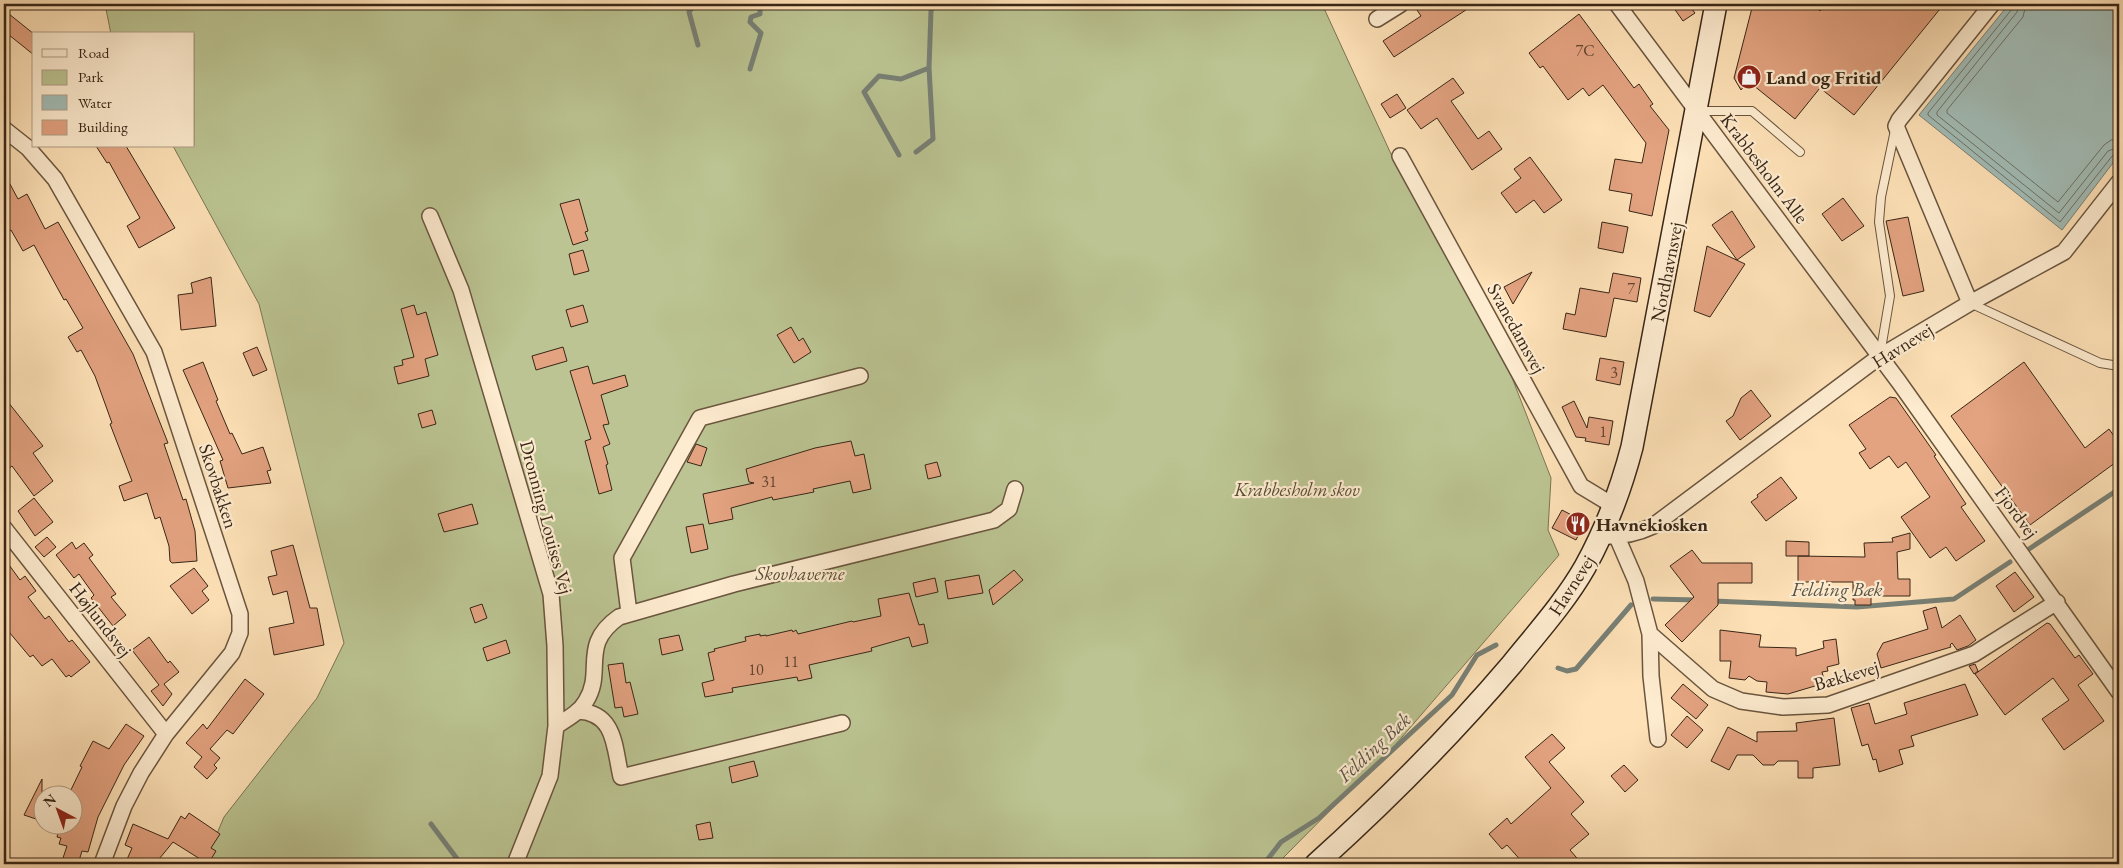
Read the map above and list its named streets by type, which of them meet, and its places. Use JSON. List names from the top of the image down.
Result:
{
  "streets": {
    "street": [
      "Krabbesholm Alle",
      "Nordhavnsvej",
      "Svanedamsvej",
      "Havnevej",
      "Skovbakken",
      "Fjordvej",
      "Dronning Louises Vej",
      "Højlundsvej",
      "Bækkevej"
    ]
  },
  "crossings": [
    ["Krabbesholm Alle", "Nordhavnsvej"],
    ["Krabbesholm Alle", "Havnevej"],
    ["Krabbesholm Alle", "Fjordvej"],
    ["Nordhavnsvej", "Svanedamsvej"],
    ["Nordhavnsvej", "Havnevej"],
    ["Havnevej", "Fjordvej"],
    ["Skovbakken", "Højlundsvej"],
    ["Fjordvej", "Bækkevej"]
  ],
  "water": ["Felding Bæk"],
  "parks": ["Krabbesholm skov", "Skovhaverne"],
  "places": {
    "shop": ["Land og Fritid"],
    "restaurant": ["Havnekiosken"]
  },
  "house_numbers": [
    "7C",
    "7",
    "3",
    "1",
    "31",
    "11",
    "10"
  ],
  "legend": [
    "Road",
    "Park",
    "Water",
    "Building"
  ],
  "north": "top left"
}
